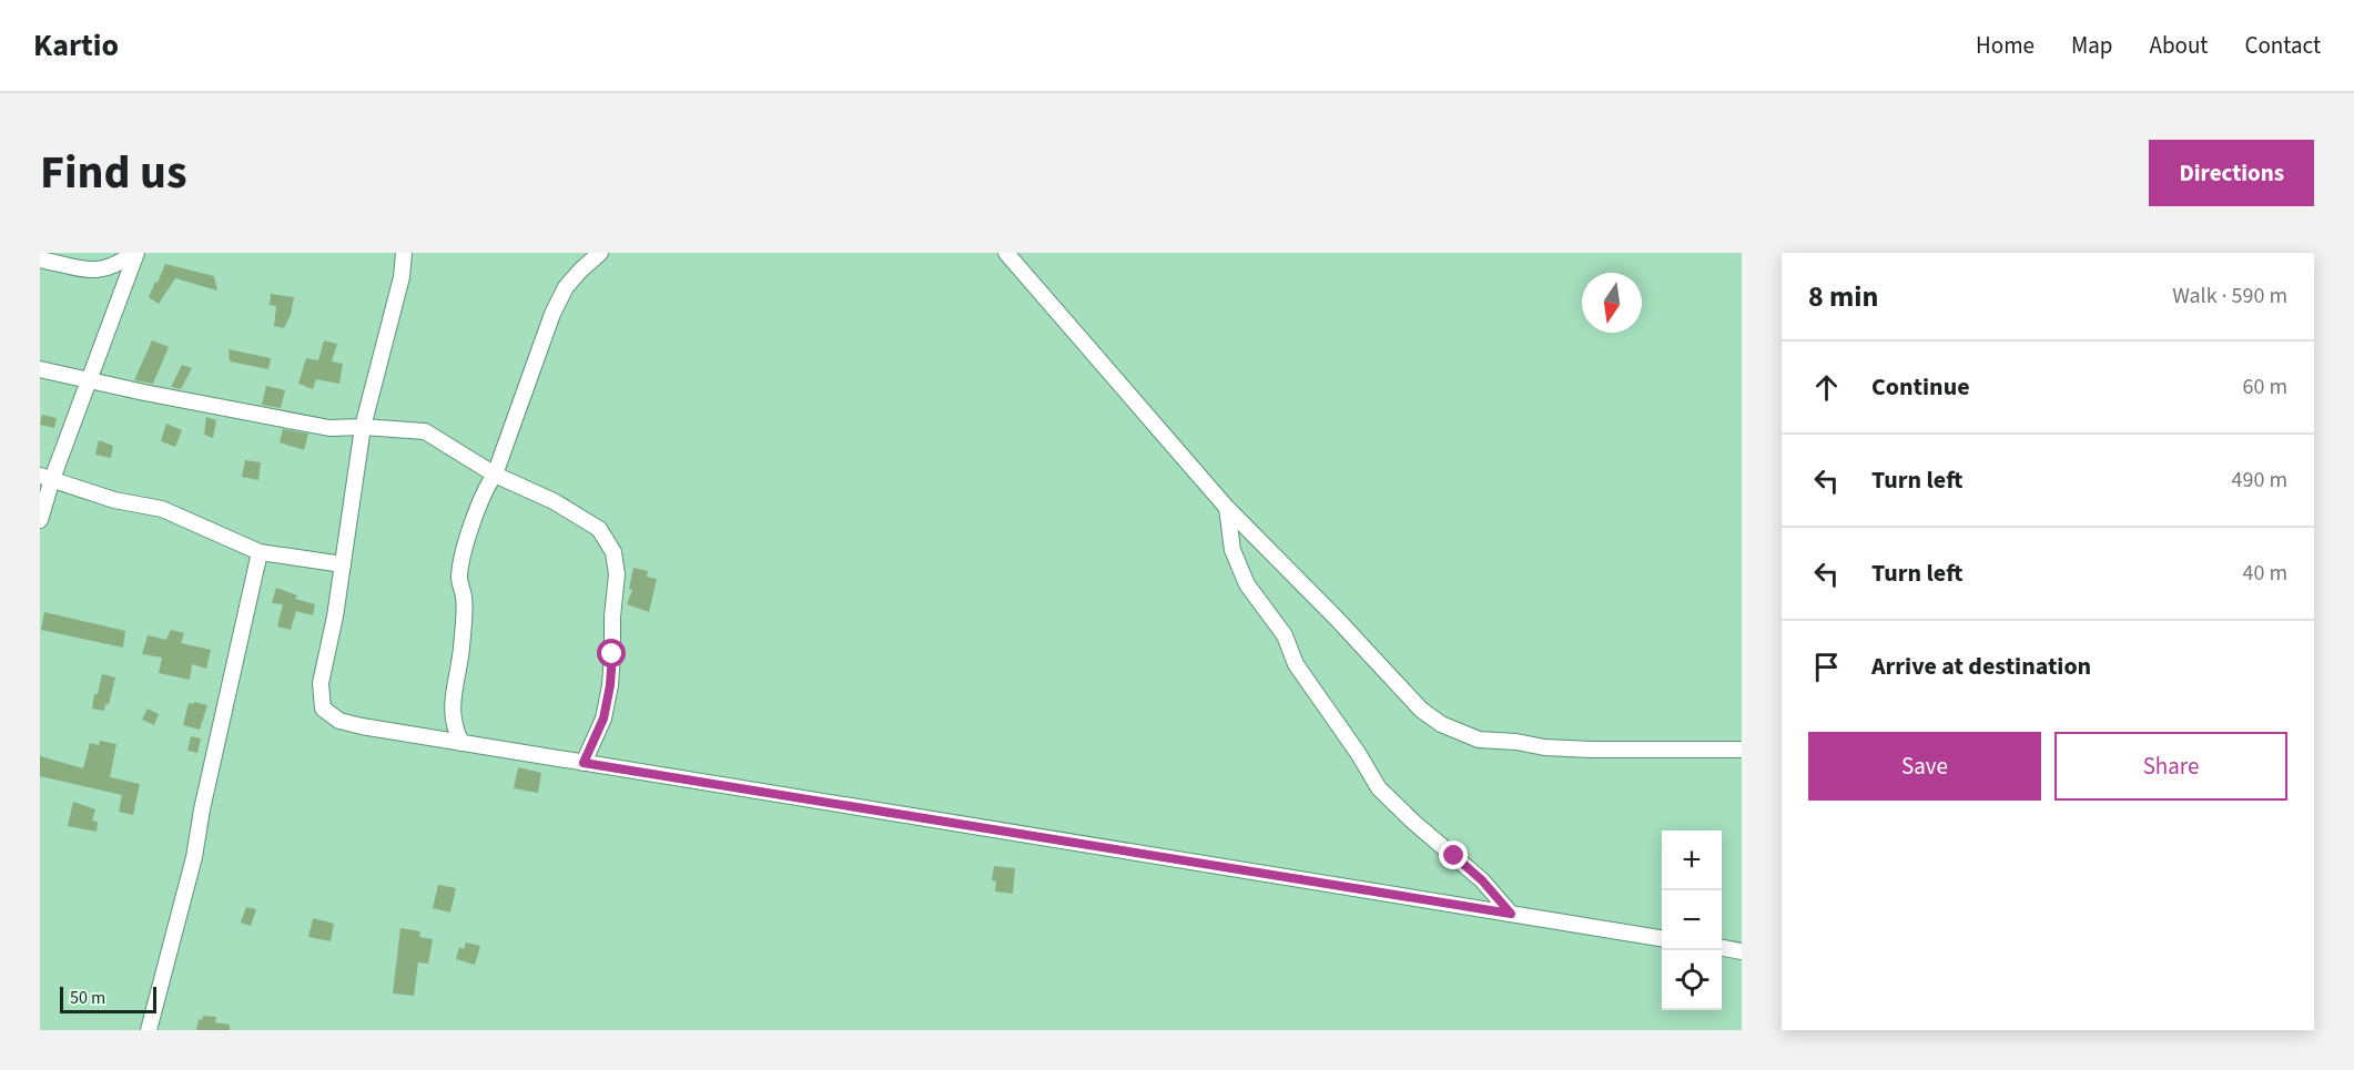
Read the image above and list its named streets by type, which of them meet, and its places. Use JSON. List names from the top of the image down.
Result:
{
  "scale_bar": "50 m",
  "north": "bottom",
  "page": {
    "header": "Kartio",
    "nav": [
      "Home",
      "Map",
      "About",
      "Contact"
    ],
    "title": "Find us",
    "buttons": [
      "Directions",
      ["Save", "Share"]
    ],
    "heading": ["8 min", "Walk · 590 m"],
    "list": [
      ["Continue", "60 m"],
      ["Turn left", "490 m"],
      ["Turn left", "40 m"],
      "Arrive at destination"
    ],
    "map_buttons": ["+", "−"],
    "scale": "50 m"
  }
}
